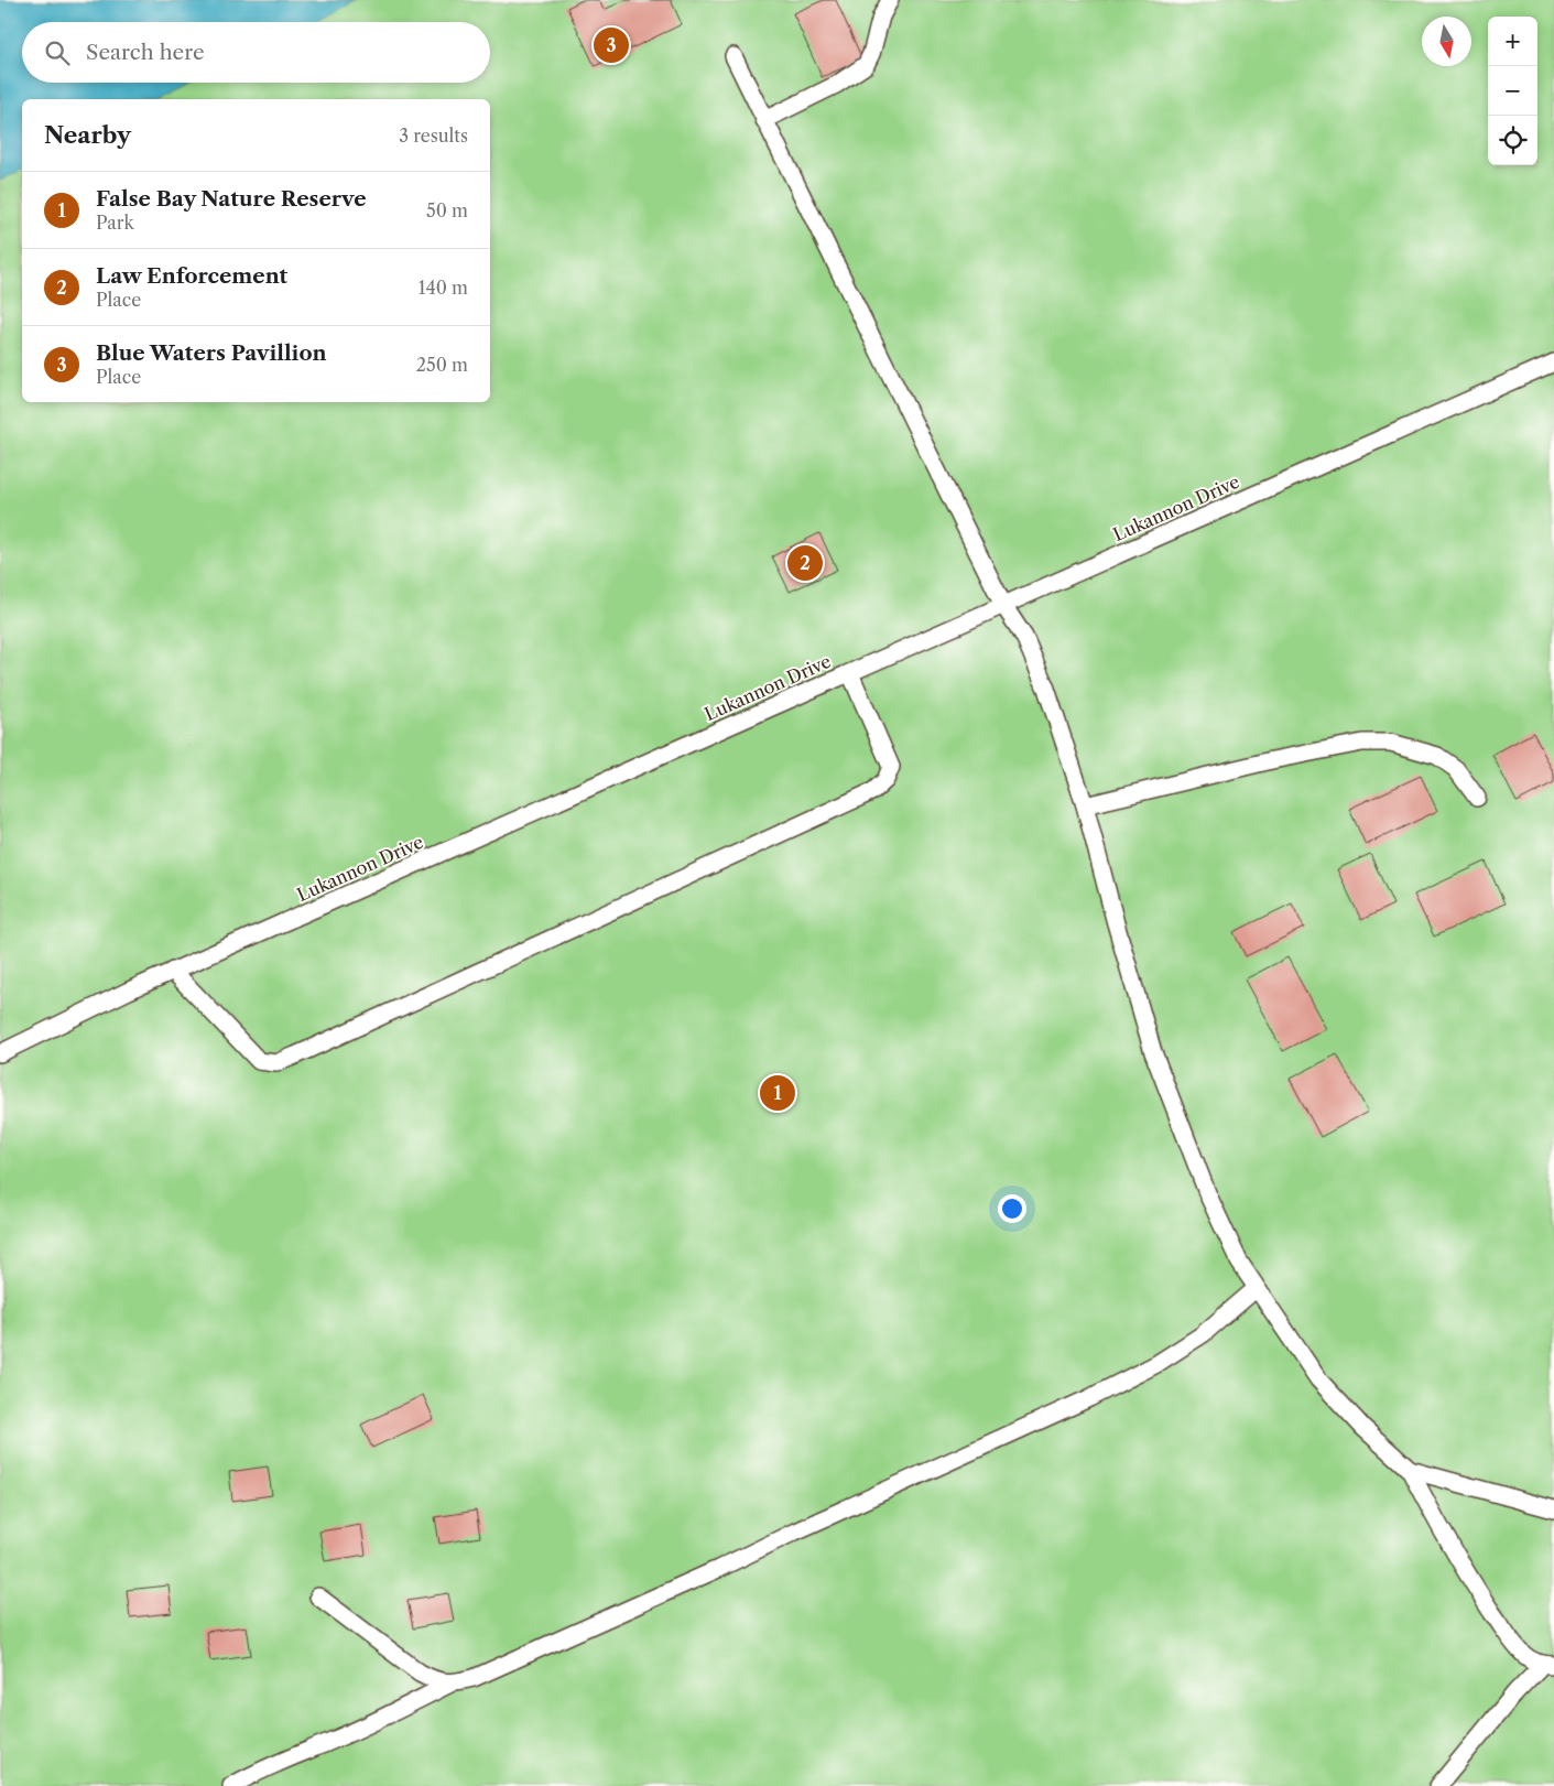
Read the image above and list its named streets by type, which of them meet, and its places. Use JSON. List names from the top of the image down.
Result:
{
  "streets": {
    "lane": ["Lukannon Drive"]
  },
  "north": "bottom",
  "page": {
    "map_buttons": ["+", "−"],
    "search": "Search here",
    "pins": ["3", "2", "1"],
    "heading": ["Nearby", "3 results"],
    "list": [
      {
        "mark": "1",
        "name": "False Bay Nature Reserve",
        "note": "Park",
        "value": "50 m"
      },
      {
        "mark": "2",
        "name": "Law Enforcement",
        "note": "Place",
        "value": "140 m"
      },
      {
        "mark": "3",
        "name": "Blue Waters Pavillion",
        "note": "Place",
        "value": "250 m"
      }
    ]
  }
}
